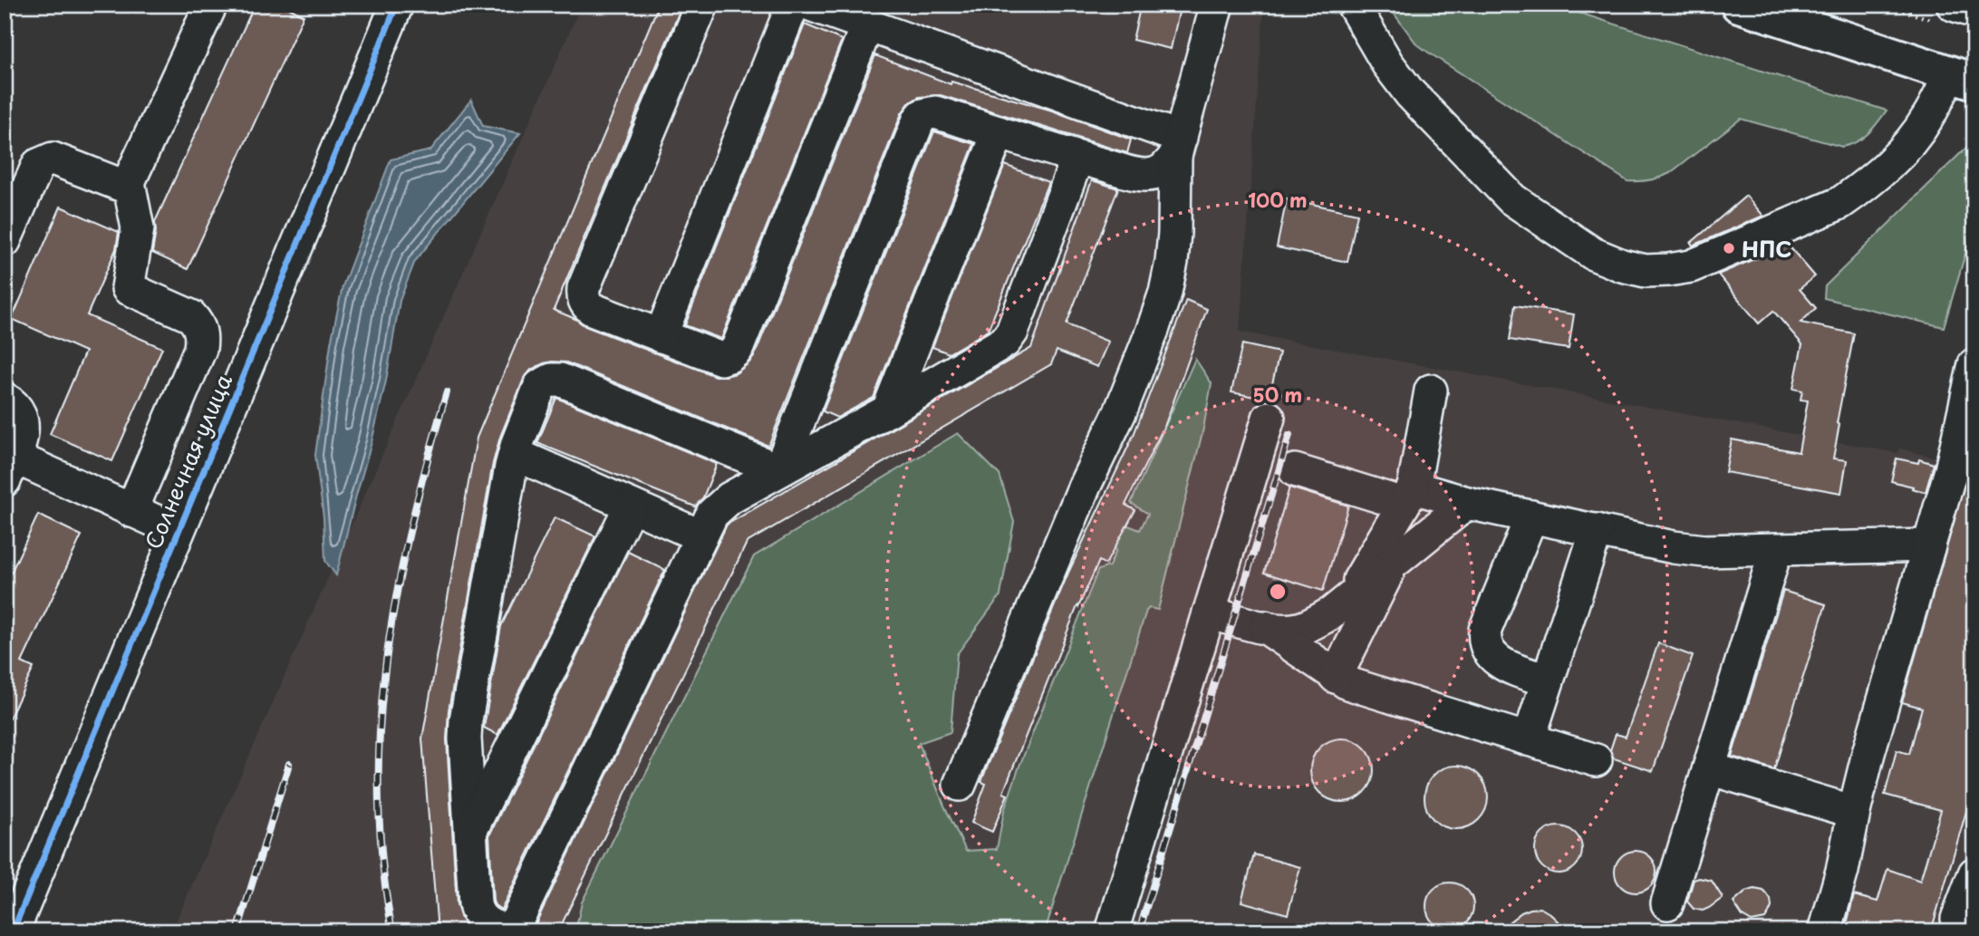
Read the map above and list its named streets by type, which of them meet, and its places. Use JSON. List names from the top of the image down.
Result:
{
  "streets": {
    "street": ["Солнечная улица"]
  },
  "places": ["НПС"],
  "rings": ["100 m", "50 m"]
}
